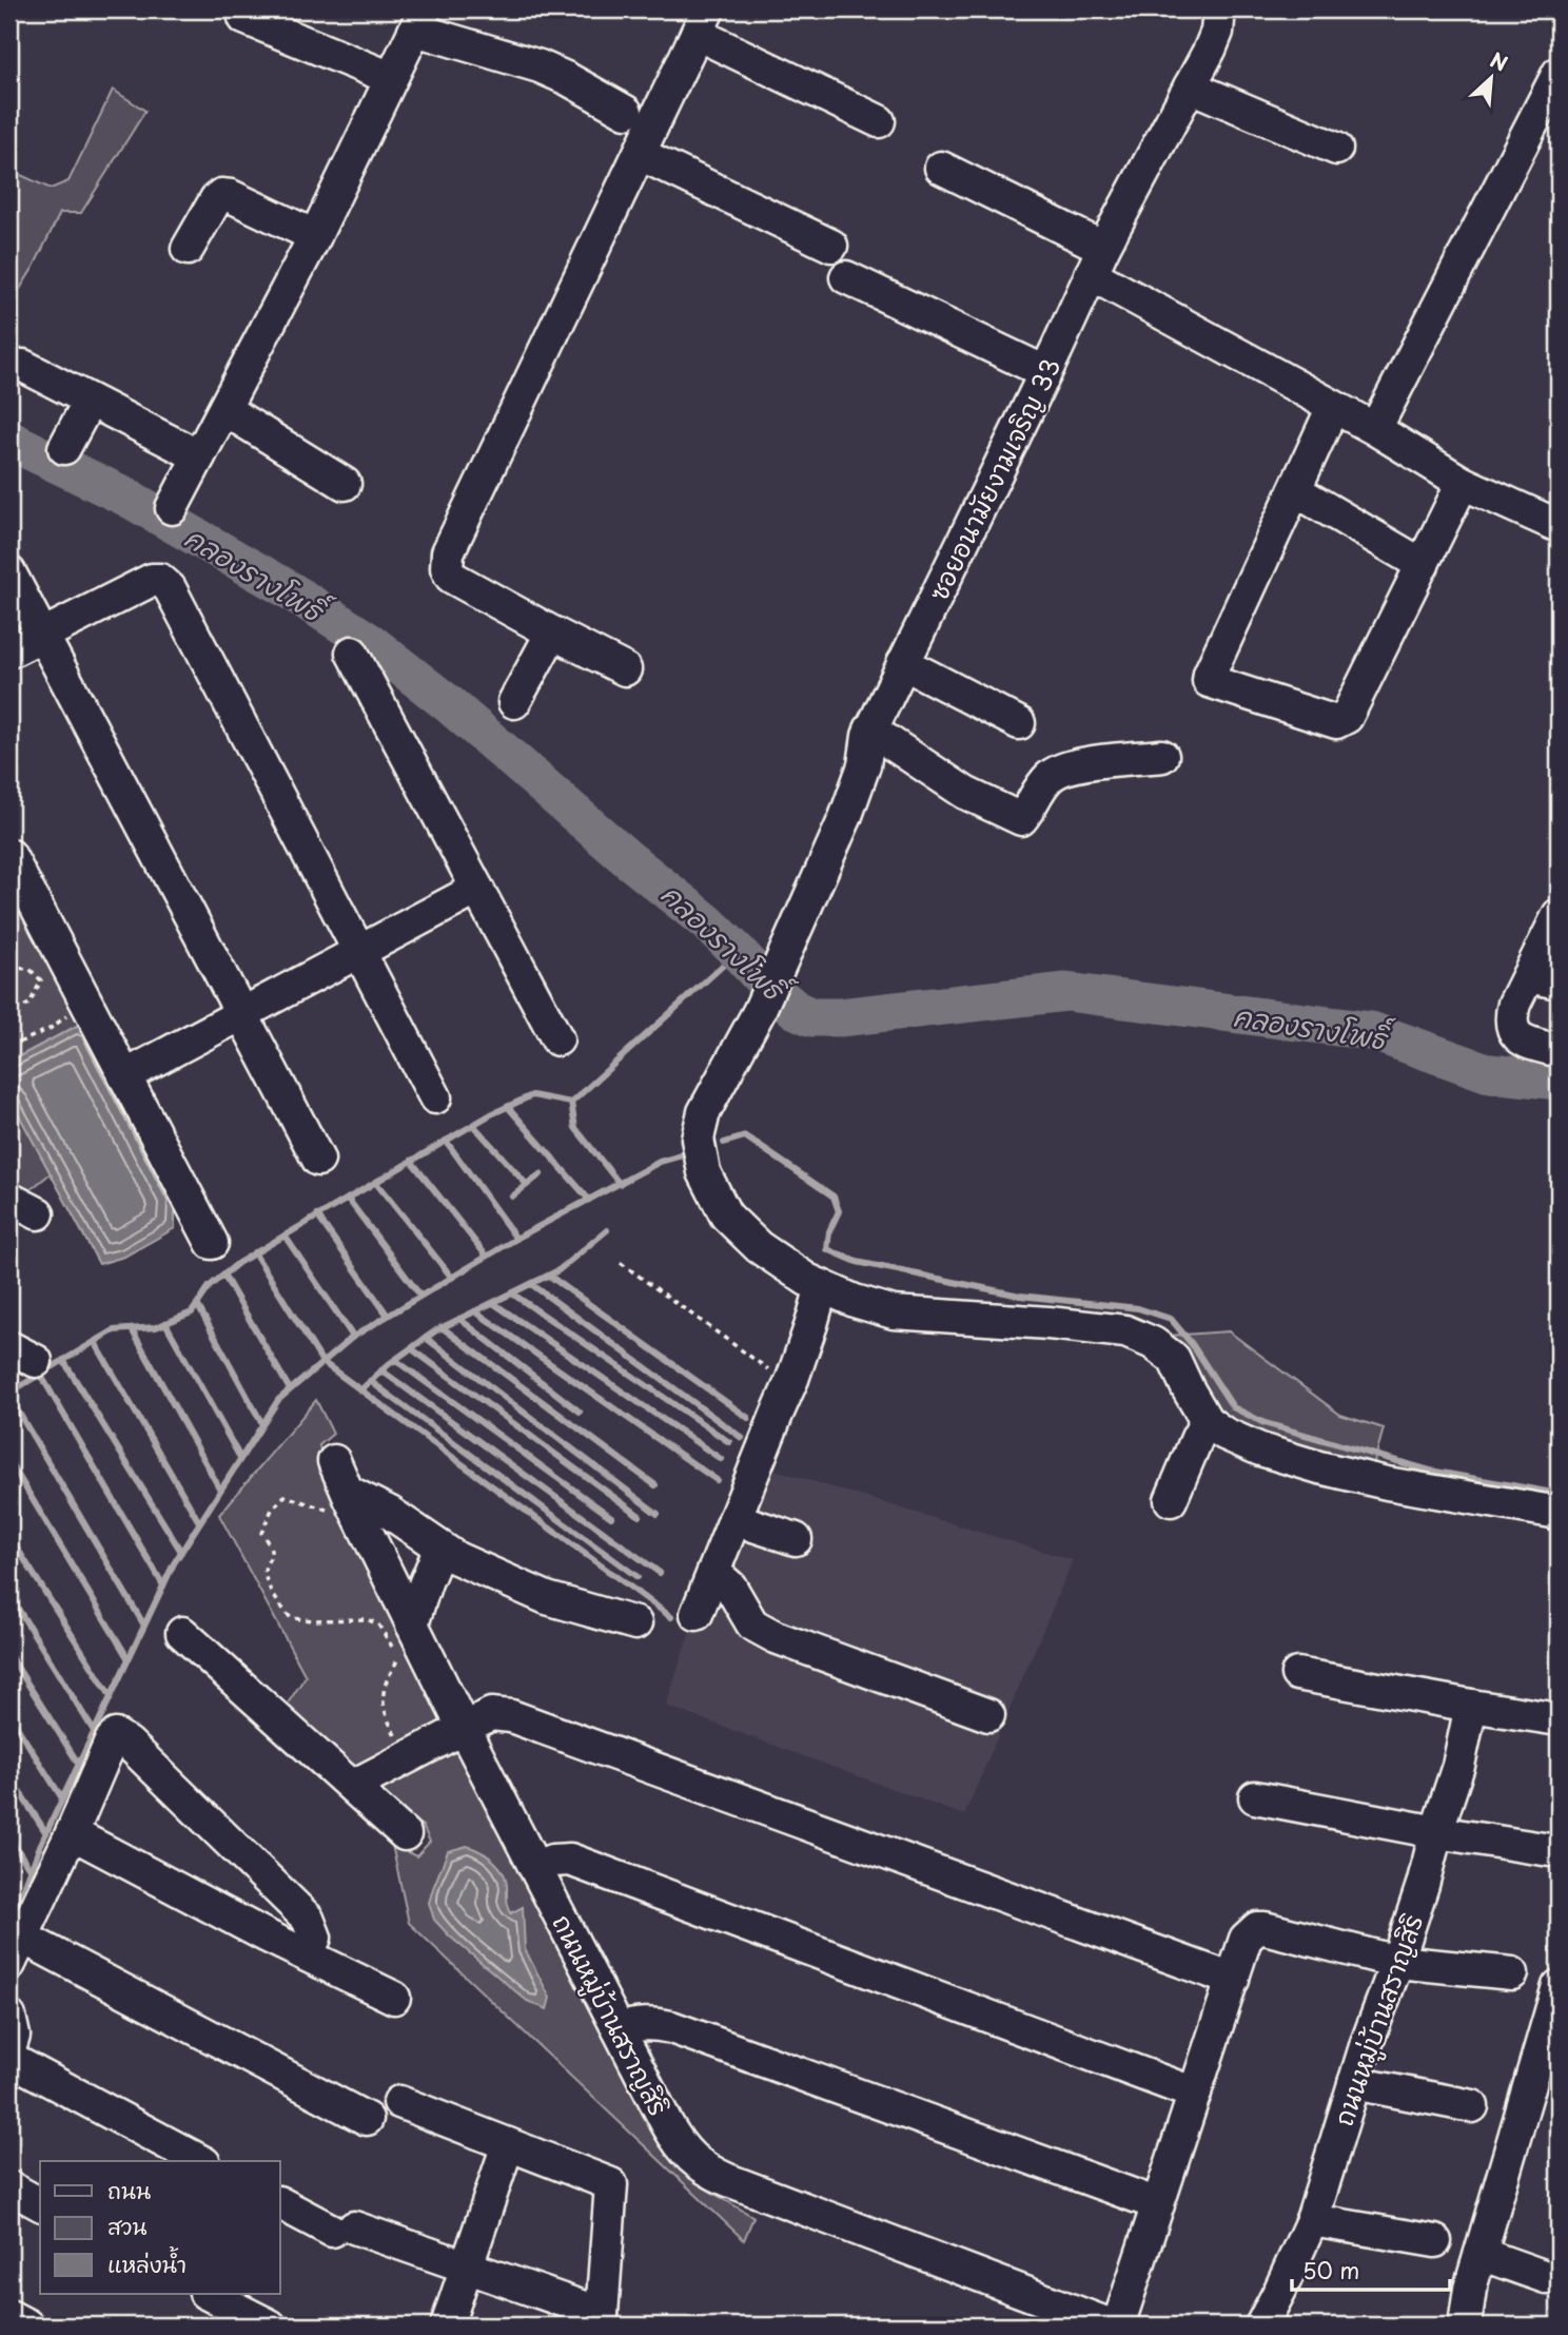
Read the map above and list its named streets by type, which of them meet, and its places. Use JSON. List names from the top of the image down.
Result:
{
  "streets": {
    "street": ["ซอยอนามัยงามเจริญ 33", "ถนนหมู่บ้านสราญสิริ"]
  },
  "water": ["คลองรางโพธิ์"],
  "legend": ["ถนน", "สวน", "แหล่งน้ำ"],
  "scale_bar": "50 m",
  "north": "top right"
}
